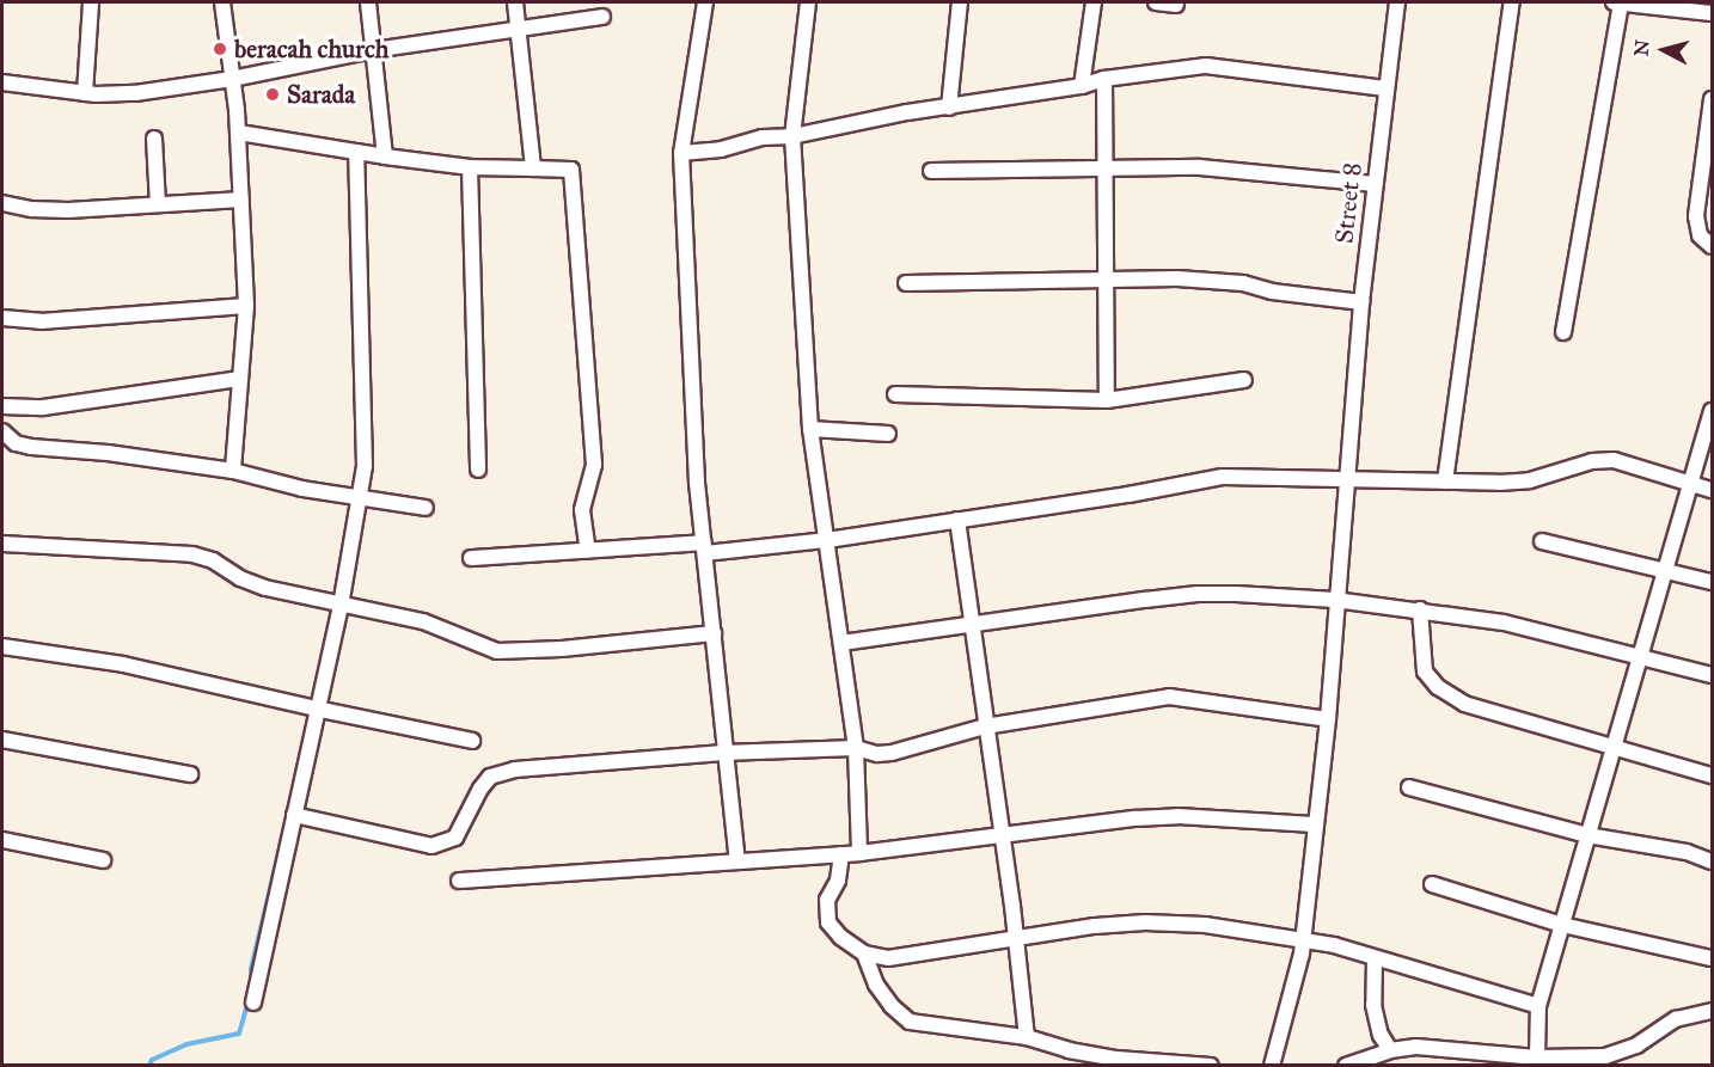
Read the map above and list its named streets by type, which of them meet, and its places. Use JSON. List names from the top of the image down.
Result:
{
  "streets": {
    "street": ["Street 8"]
  },
  "places": ["beracah church", "Sarada"],
  "north": "left"
}
